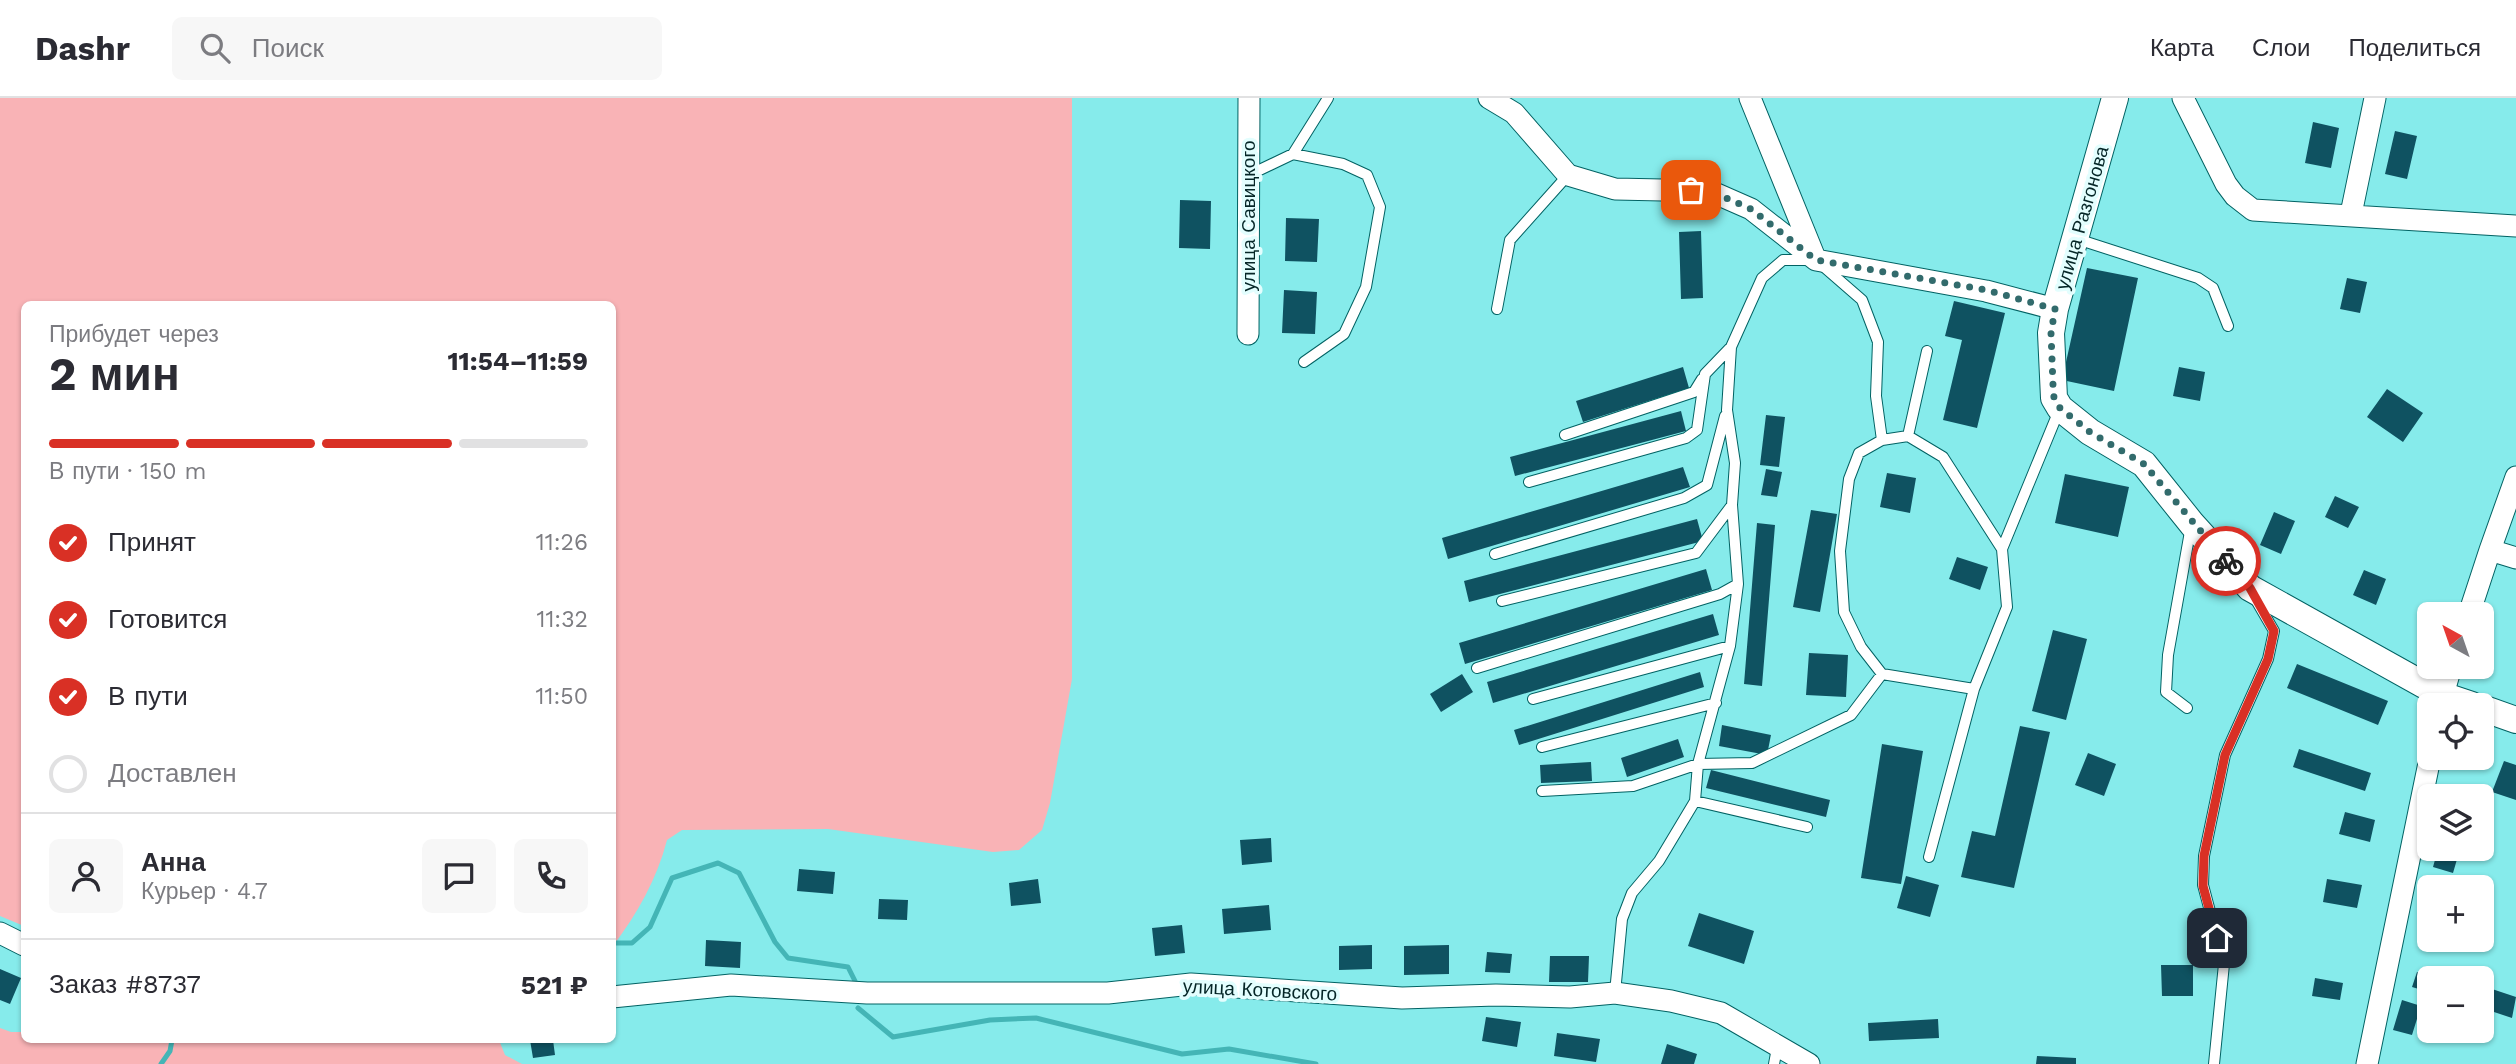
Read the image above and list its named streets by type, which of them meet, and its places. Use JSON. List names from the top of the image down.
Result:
{
  "streets": {
    "street": ["улица Савицкого", "улица Разгонова", "улица Котовского"]
  },
  "north": "top left",
  "page": {
    "header": "Dashr",
    "search": "Поиск",
    "nav": ["Карта", "Слои", "Поделиться"],
    "heading": ["2 мин", "Прибудет через", "11:54–11:59"],
    "panel": [
      "Анна",
      "Курьер · 4.7",
      "Заказ #8737",
      "521 ₽"
    ],
    "bar": "В пути · 150 m",
    "list": [
      ["Принят", "11:26"],
      ["Готовится", "11:32"],
      ["В пути", "11:50"],
      "Доставлен"
    ],
    "map_buttons": ["+", "−"]
  }
}
